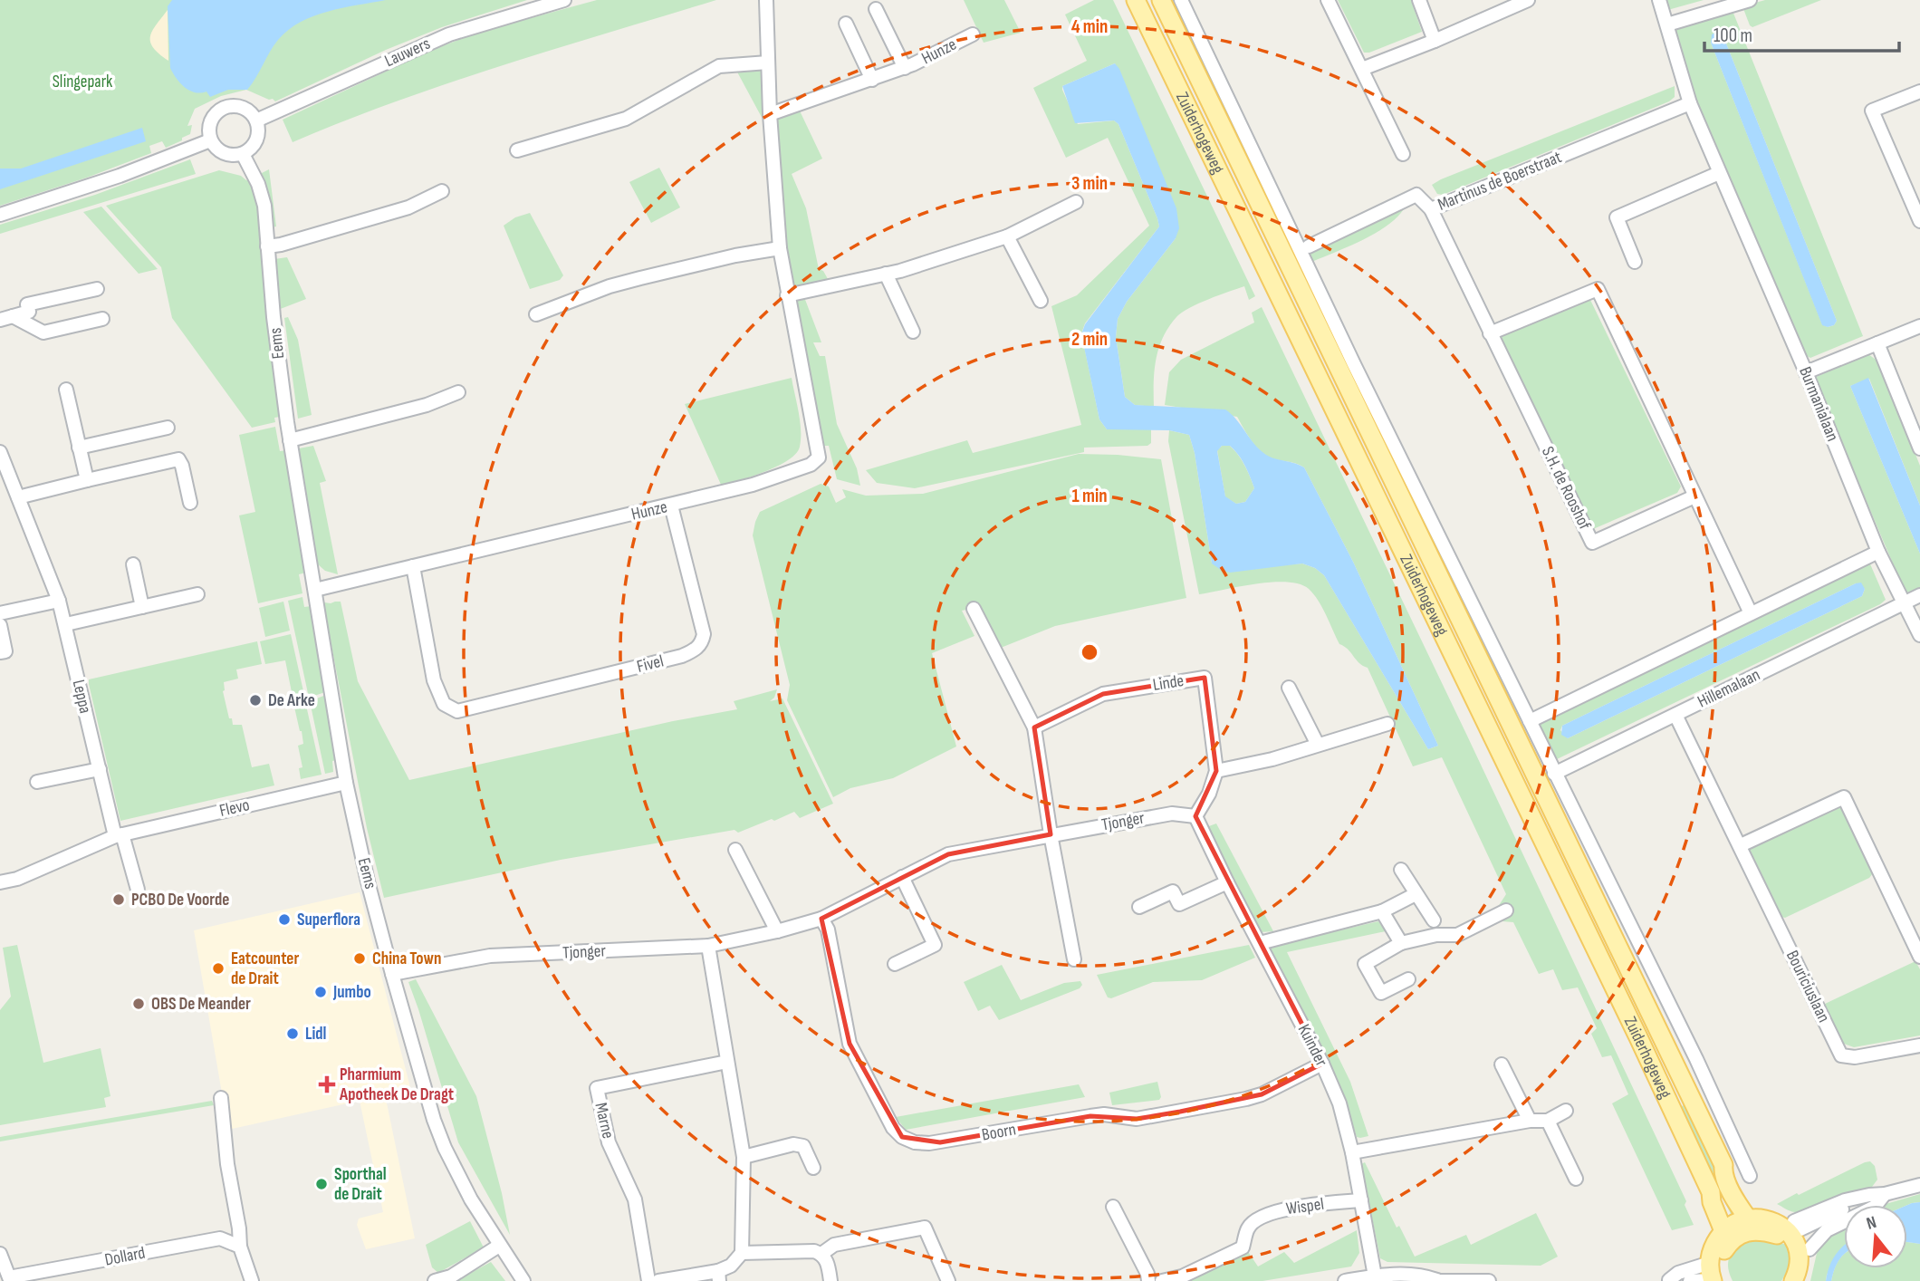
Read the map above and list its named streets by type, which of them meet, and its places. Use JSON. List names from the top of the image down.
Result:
{
  "streets": {
    "main road": ["Zuiderhogeweg"],
    "street": [
      "Hunze",
      "Lauwers",
      "Martinus de Boerstraat",
      "Eems",
      "Burmanialaan",
      "S.H. de Rooshof",
      "Fivel",
      "Linde",
      "Hillemalaan",
      "Leppa",
      "Flevo",
      "Tjonger",
      "Bouriciuslaan",
      "Kuinder",
      "Marne",
      "Boorn",
      "Wispel",
      "Dollard"
    ]
  },
  "crossings": [
    ["Hunze", "Eems"],
    ["Hunze", "Fivel"],
    ["Lauwers", "Eems"],
    ["Martinus de Boerstraat", "Burmanialaan"],
    ["Martinus de Boerstraat", "S.H. de Rooshof"],
    ["Eems", "Flevo"],
    ["Eems", "Tjonger"],
    ["Burmanialaan", "Hillemalaan"],
    ["Linde", "Tjonger"],
    ["Linde", "Kuinder"],
    ["Hillemalaan", "Bouriciuslaan"],
    ["Leppa", "Flevo"],
    ["Tjonger", "Kuinder"],
    ["Tjonger", "Boorn"],
    ["Kuinder", "Boorn"],
    ["Kuinder", "Wispel"]
  ],
  "parks": ["Slingepark"],
  "places": {
    "other": [
      "De Arke",
      "PCBO De Voorde",
      "Superflora",
      "China Town",
      "Eatcounter de Drait",
      "Jumbo",
      "OBS De Meander",
      "Lidl",
      "Sporthal de Drait"
    ],
    "health": ["Pharmium Apotheek De Dragt"]
  },
  "scale_bar": "100 m",
  "north": "top",
  "rings": [
    "4 min",
    "3 min",
    "2 min",
    "1 min"
  ]
}
